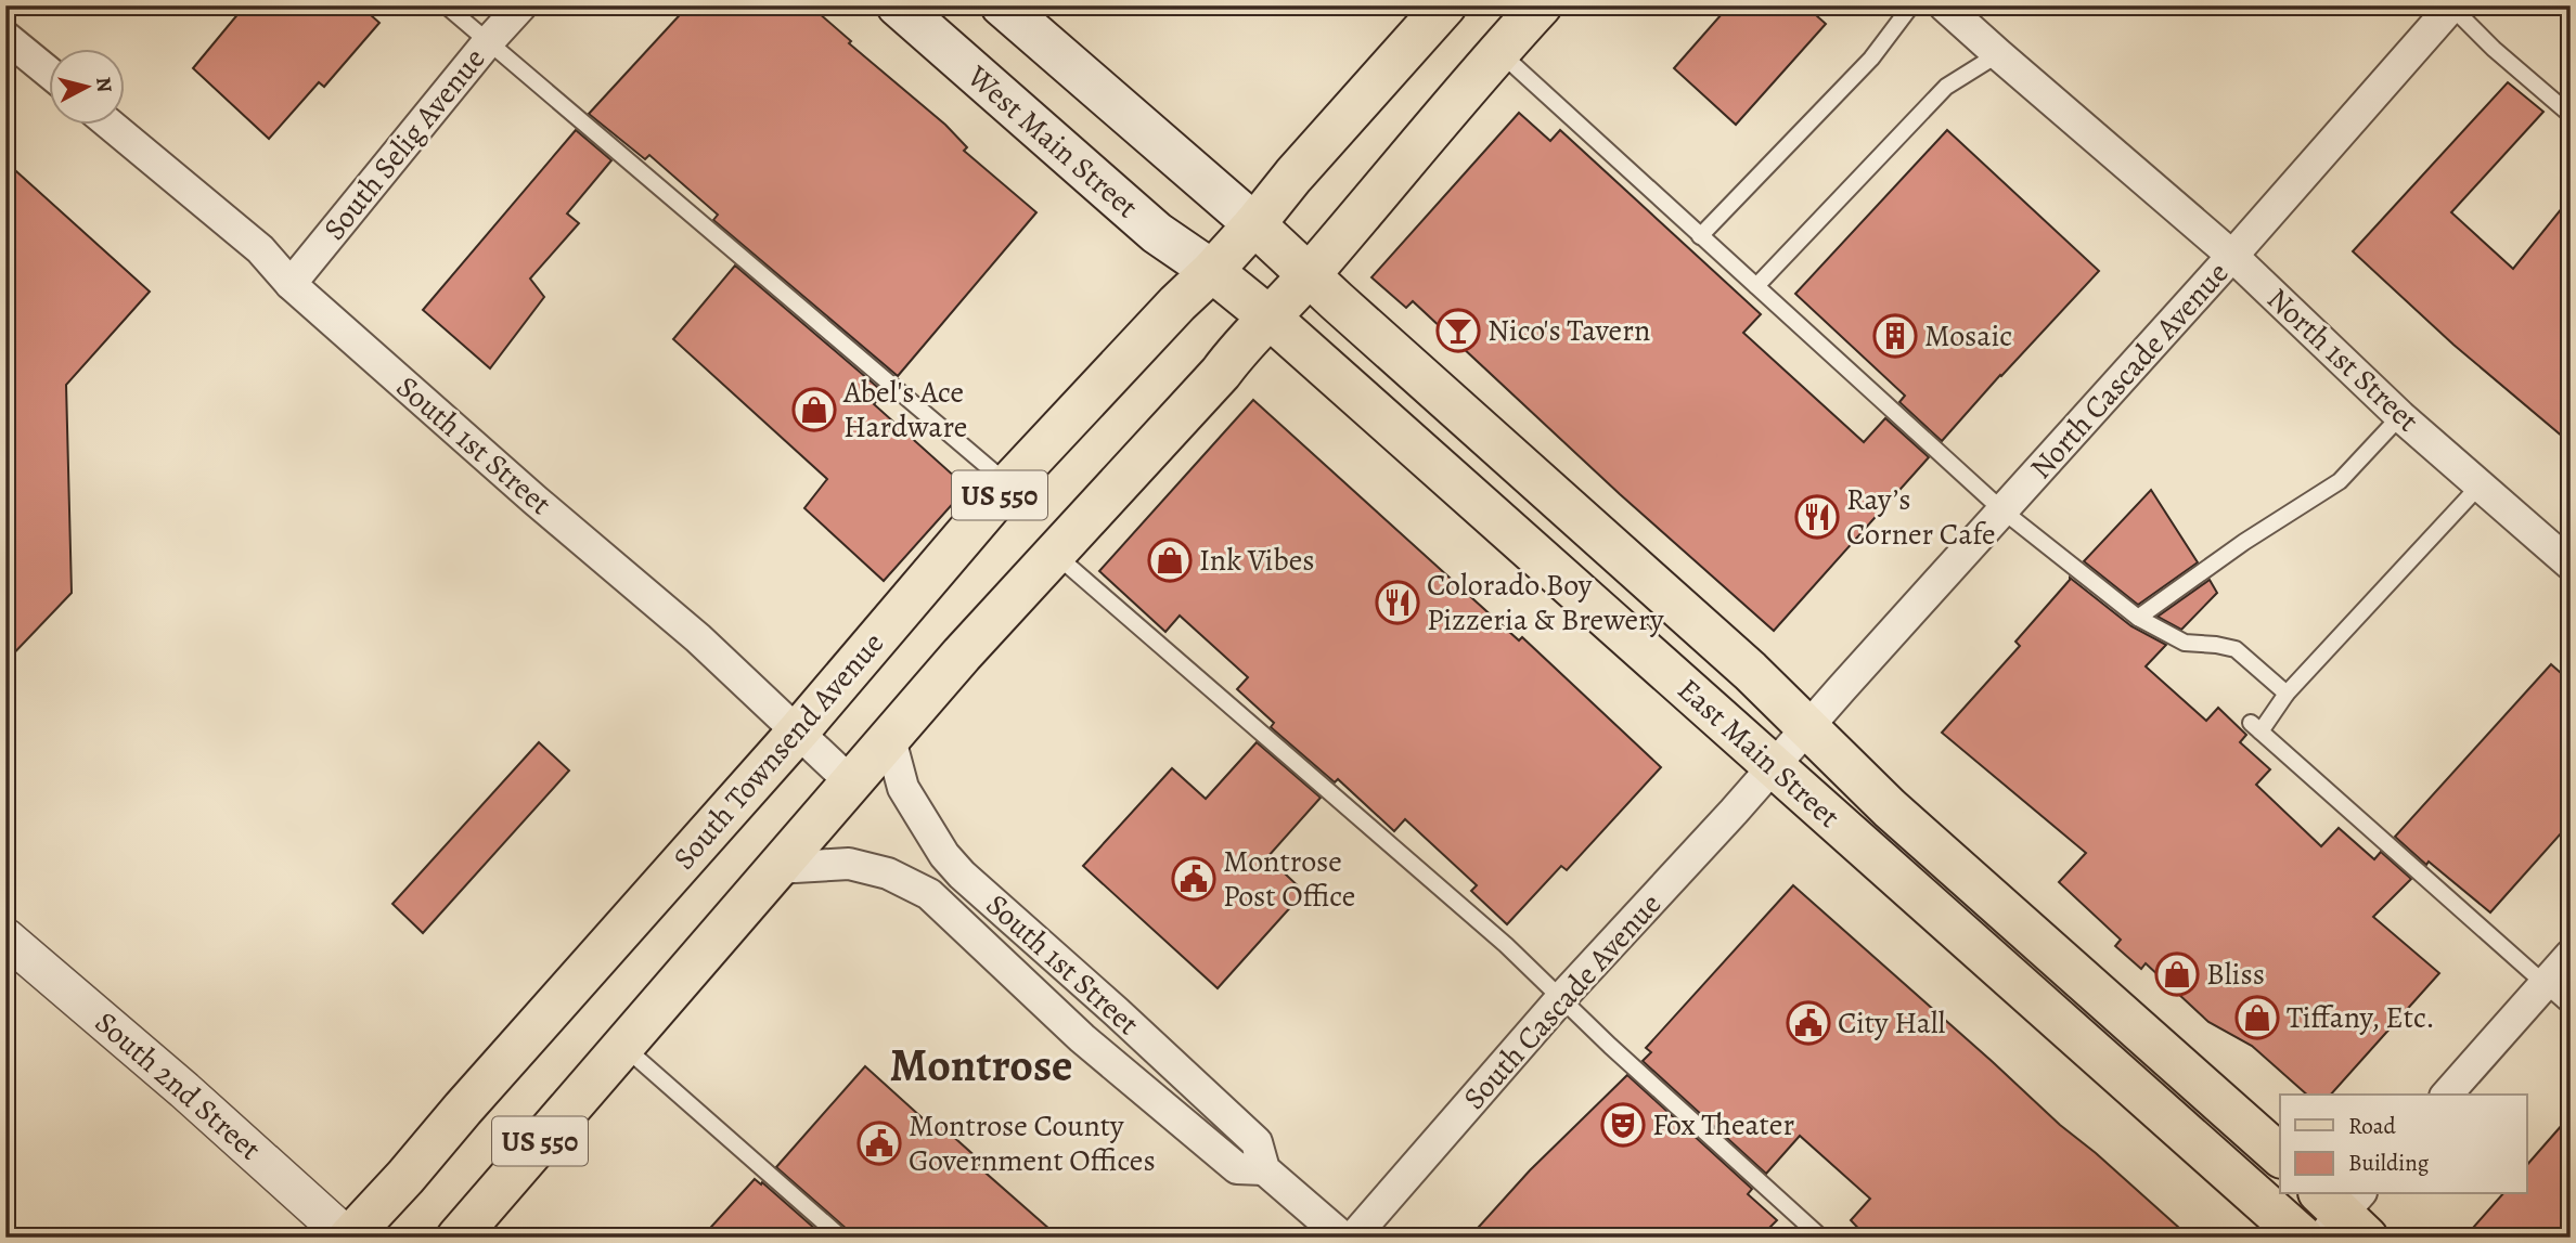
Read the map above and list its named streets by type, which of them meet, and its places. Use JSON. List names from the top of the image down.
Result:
{
  "streets": {
    "main road": [
      "West Main Street",
      "US 550",
      "South Townsend Avenue",
      "East Main Street"
    ],
    "street": [
      "South Selig Avenue",
      "North 1st Street",
      "North Cascade Avenue",
      "South 1st Street",
      "South Cascade Avenue",
      "South 2nd Street"
    ]
  },
  "crossings": [
    ["West Main Street", "US 550"],
    ["West Main Street", "South Townsend Avenue"],
    ["West Main Street", "East Main Street"],
    ["South Selig Avenue", "South 1st Street"],
    ["North 1st Street", "North Cascade Avenue"],
    ["North Cascade Avenue", "East Main Street"],
    ["North Cascade Avenue", "South Cascade Avenue"],
    ["South 1st Street", "US 550"],
    ["South 1st Street", "South Townsend Avenue"],
    ["US 550", "South Townsend Avenue"],
    ["US 550", "East Main Street"],
    ["South Townsend Avenue", "East Main Street"],
    ["South Townsend Avenue", "South 2nd Street"],
    ["East Main Street", "South Cascade Avenue"]
  ],
  "districts": ["Montrose"],
  "places": {
    "bar": ["Nico's Tavern"],
    "building": ["Mosaic"],
    "shop": [
      "Abel's Ace Hardware",
      "Ink Vibes",
      "Bliss",
      "Tiffany, Etc."
    ],
    "restaurant": ["Ray’s Corner Cafe", "Colorado Boy Pizzeria & Brewery"],
    "public building": ["Montrose Post Office", "City Hall", "Montrose County Government Offices"],
    "theatre": ["Fox Theater"]
  },
  "legend": ["Road", "Building"],
  "north": "right"
}
